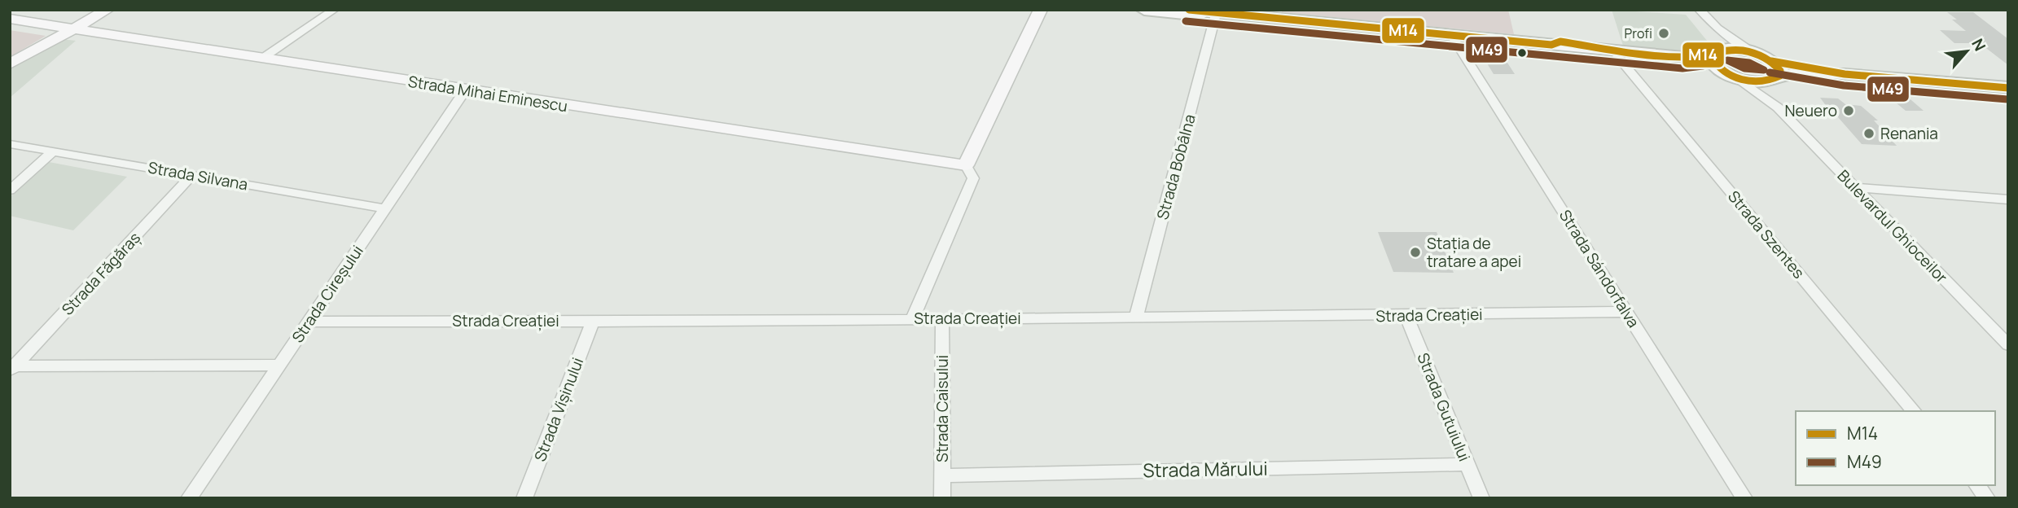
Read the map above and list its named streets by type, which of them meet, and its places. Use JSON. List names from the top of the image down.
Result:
{
  "streets": {
    "street": [
      "Strada Mihai Eminescu",
      "Strada Bobâlna",
      "Strada Silvana",
      "Bulevardul Ghioceilor",
      "Strada Szentes",
      "Strada Sándorfalva",
      "Strada Făgăraș",
      "Strada Cireșului",
      "Strada Creației",
      "Strada Gutuiului",
      "Strada Caisului",
      "Strada Vișinului",
      "Strada Mărului"
    ]
  },
  "crossings": [
    ["Strada Mihai Eminescu", "Strada Cireșului"],
    ["Strada Bobâlna", "Strada Creației"],
    ["Strada Silvana", "Strada Făgăraș"],
    ["Strada Silvana", "Strada Cireșului"],
    ["Strada Sándorfalva", "Strada Creației"],
    ["Strada Cireșului", "Strada Creației"],
    ["Strada Creației", "Strada Gutuiului"],
    ["Strada Creației", "Strada Caisului"],
    ["Strada Creației", "Strada Vișinului"],
    ["Strada Gutuiului", "Strada Mărului"],
    ["Strada Caisului", "Strada Mărului"]
  ],
  "places": [
    "Profi",
    "Neuero",
    "Renania",
    "Stația de tratare a apei"
  ],
  "lines": ["transit line M14", "transit line M49"],
  "legend": ["M14", "M49"],
  "north": "top right"
}
